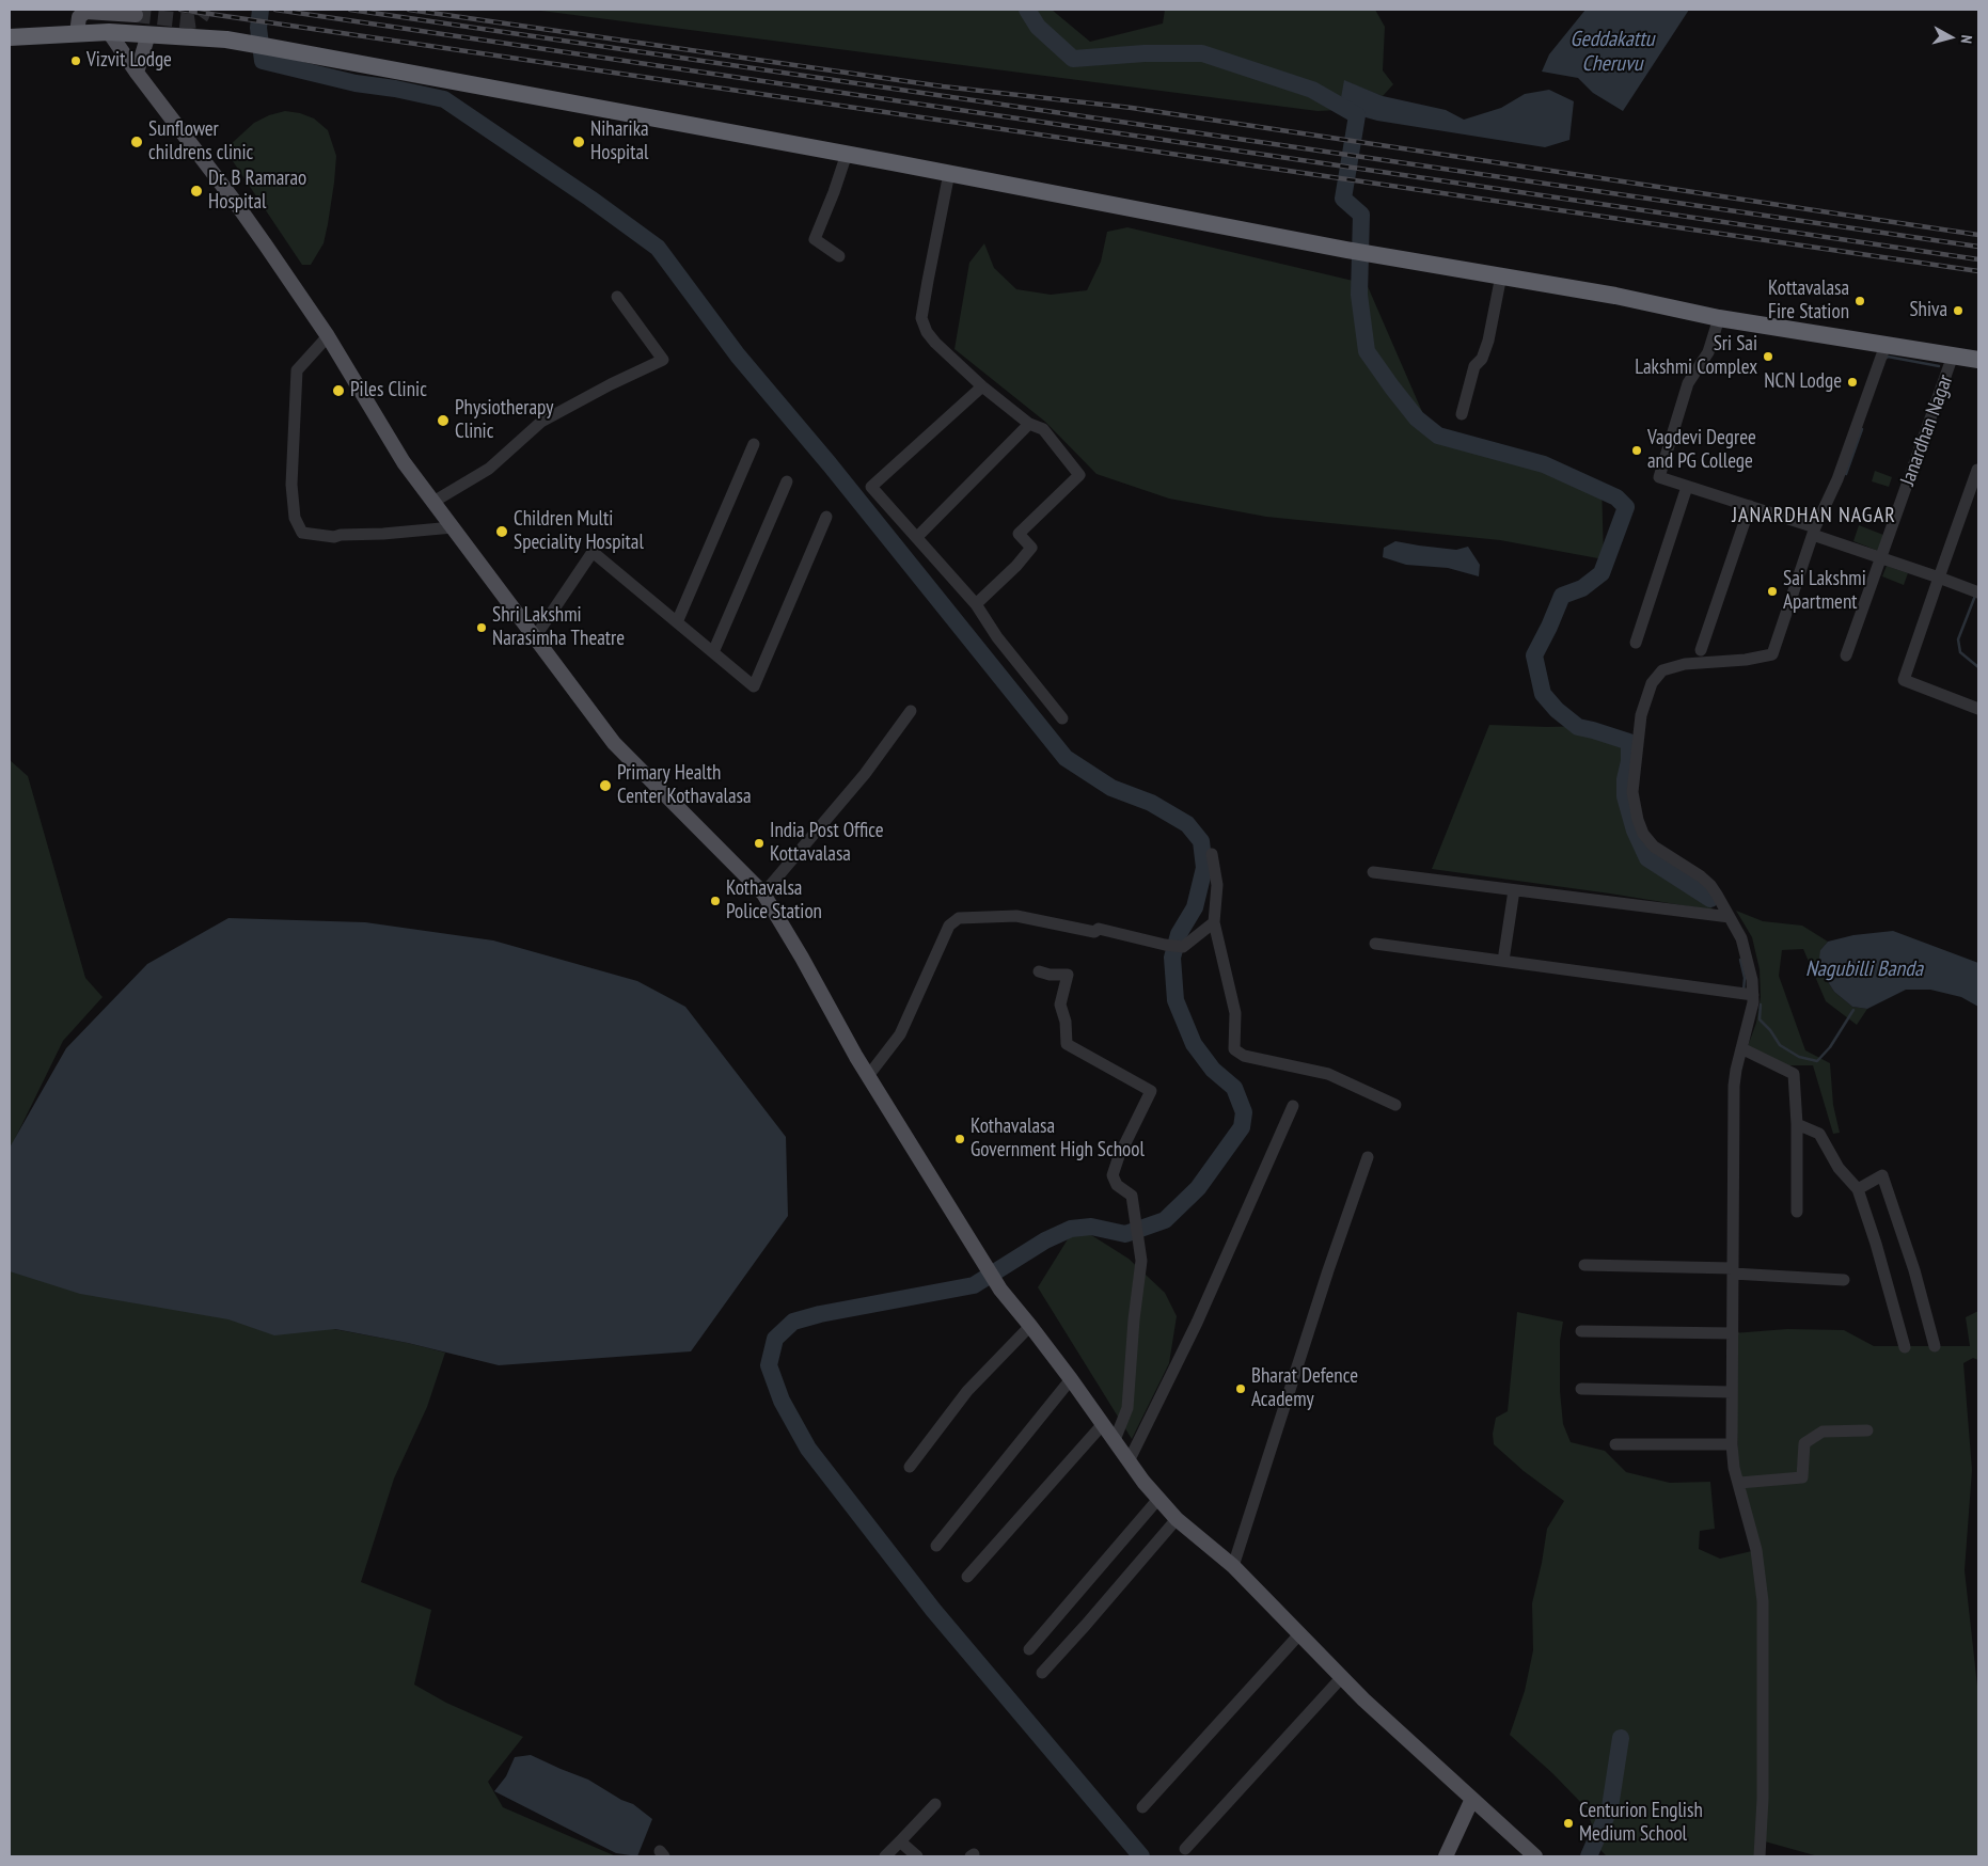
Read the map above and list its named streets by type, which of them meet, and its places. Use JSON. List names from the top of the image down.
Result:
{
  "streets": {
    "street": ["Janardhan Nagar"]
  },
  "districts": ["JANARDHAN NAGAR"],
  "water": ["Geddakattu Cheruvu", "Nagubilli Banda"],
  "places": [
    "Vizvit Lodge",
    "Sunflower childrens clinic",
    "Niharika Hospital",
    "Dr. B Ramarao Hospital",
    "Kottavalasa Fire Station",
    "Shiva",
    "Sri Sai Lakshmi Complex",
    "NCN Lodge",
    "Piles Clinic",
    "Physiotherapy Clinic",
    "Vagdevi Degree and PG College",
    "Children Multi Speciality Hospital",
    "Sai Lakshmi Apartment",
    "Shri Lakshmi Narasimha Theatre",
    "Primary Health Center Kothavalasa",
    "India Post Office Kottavalasa",
    "Kothavalsa Police Station",
    "Kothavalasa Government High School",
    "Bharat Defence Academy",
    "Centurion English Medium School"
  ],
  "north": "right"
}
